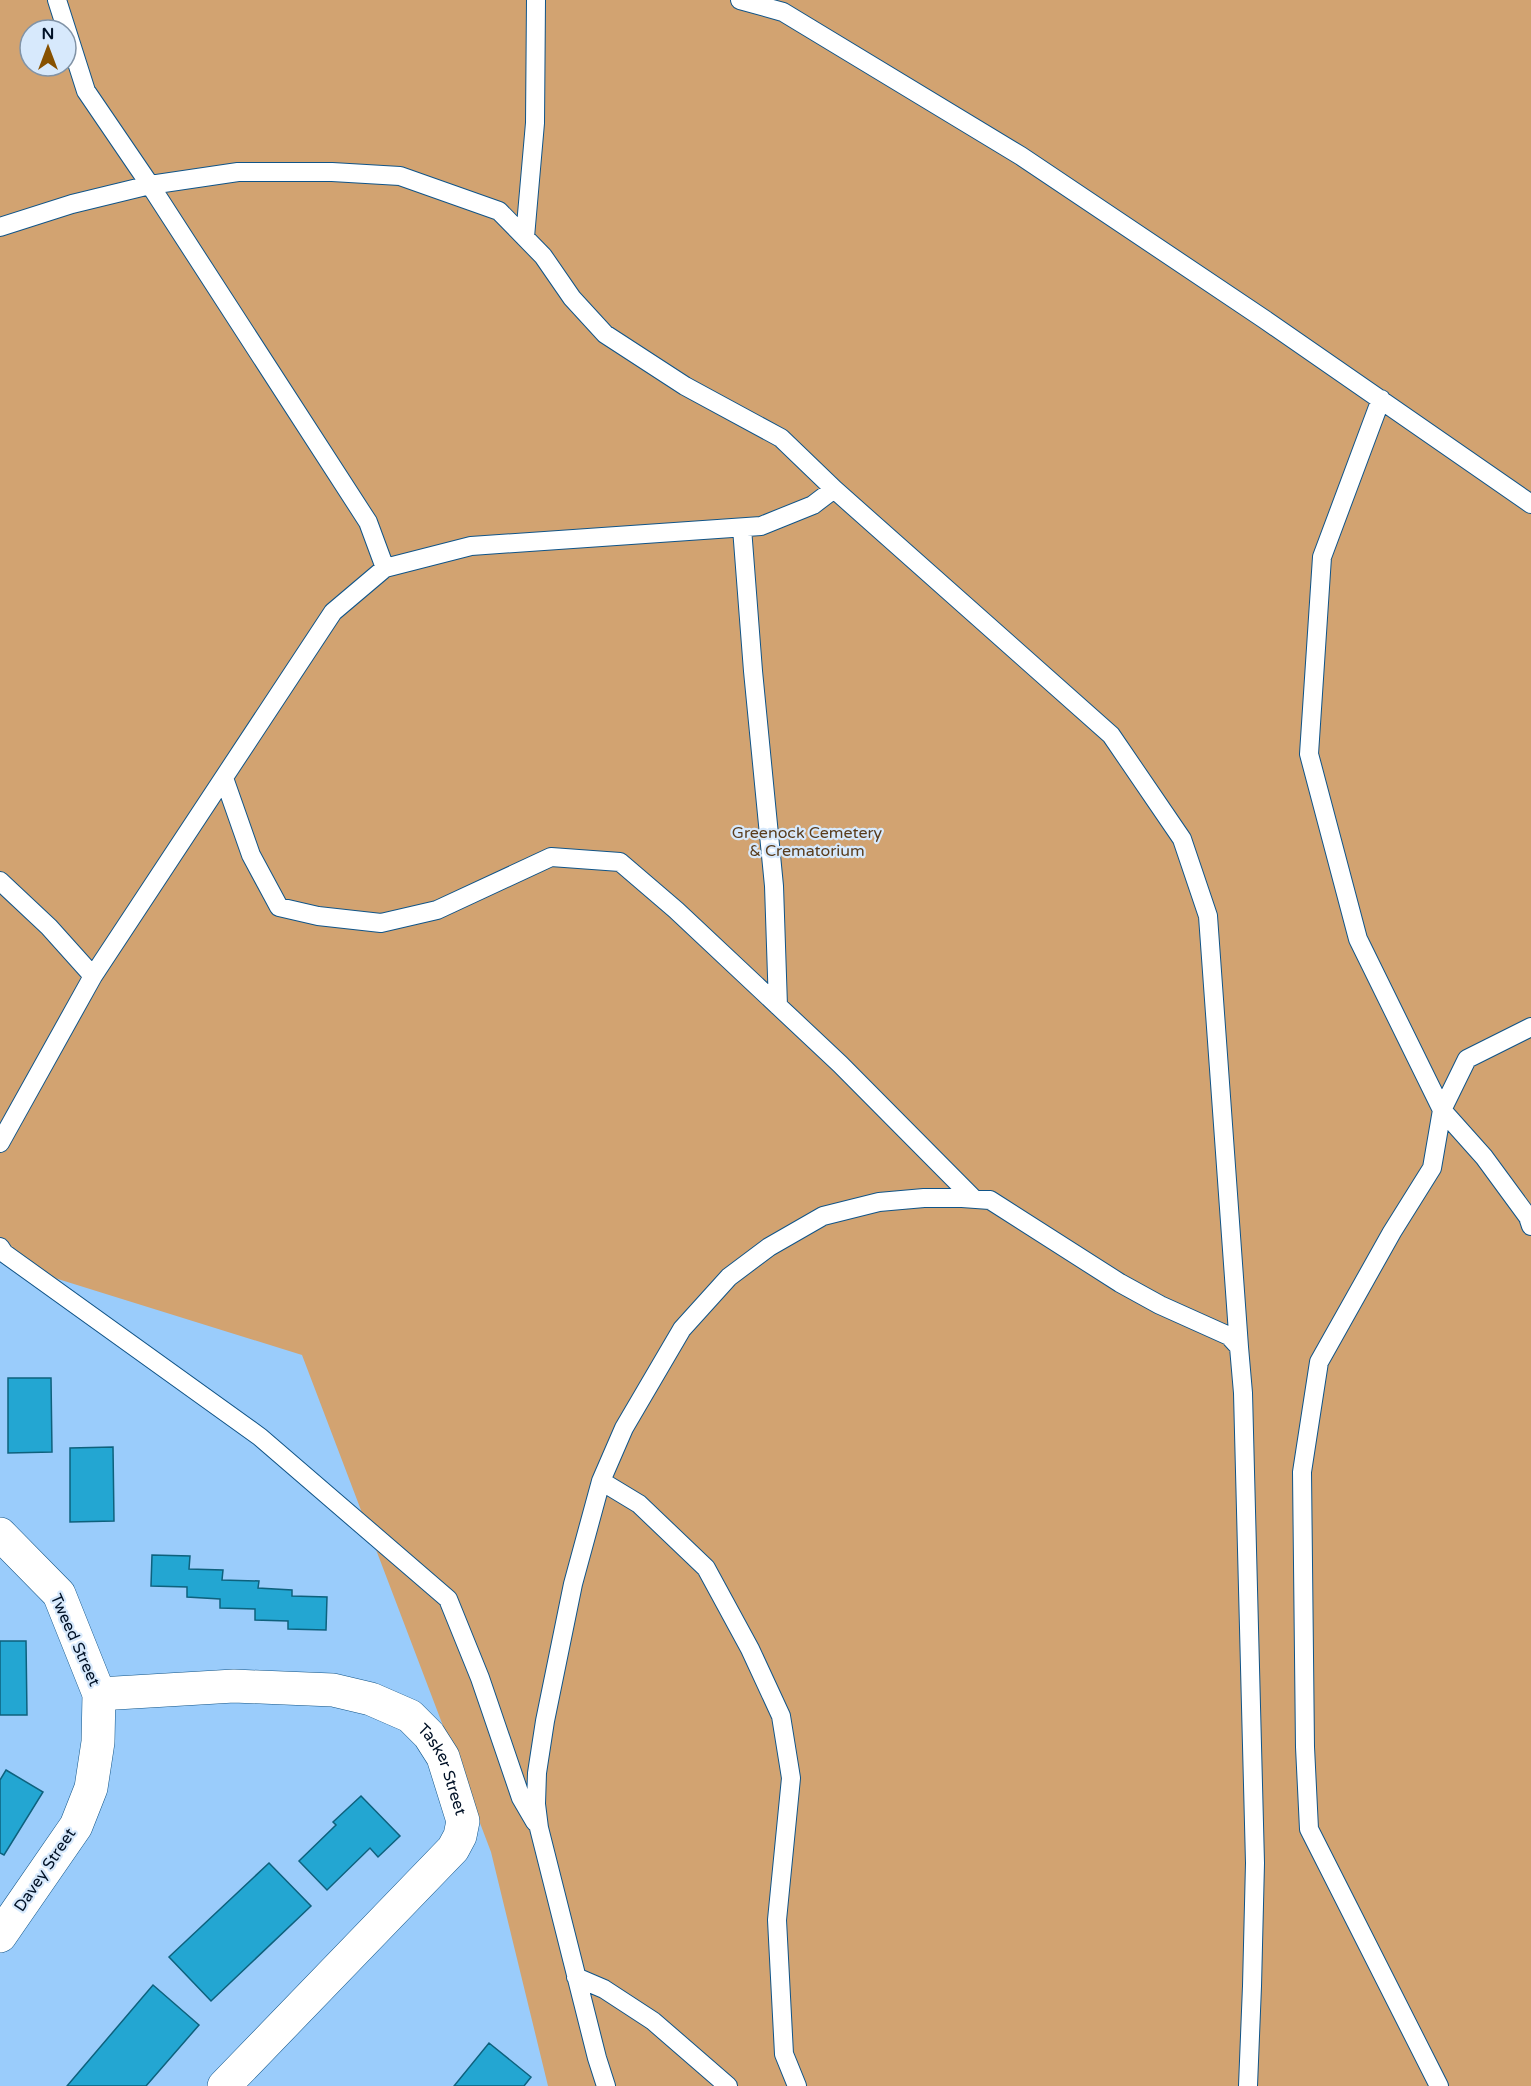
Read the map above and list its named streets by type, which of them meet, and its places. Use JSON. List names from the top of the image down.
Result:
{
  "streets": {
    "street": ["Tweed Street", "Tasker Street", "Davey Street"]
  },
  "crossings": [
    ["Tweed Street", "Tasker Street"],
    ["Tweed Street", "Davey Street"],
    ["Tasker Street", "Davey Street"]
  ],
  "parks": ["Greenock Cemetery & Crematorium"],
  "north": "top"
}
